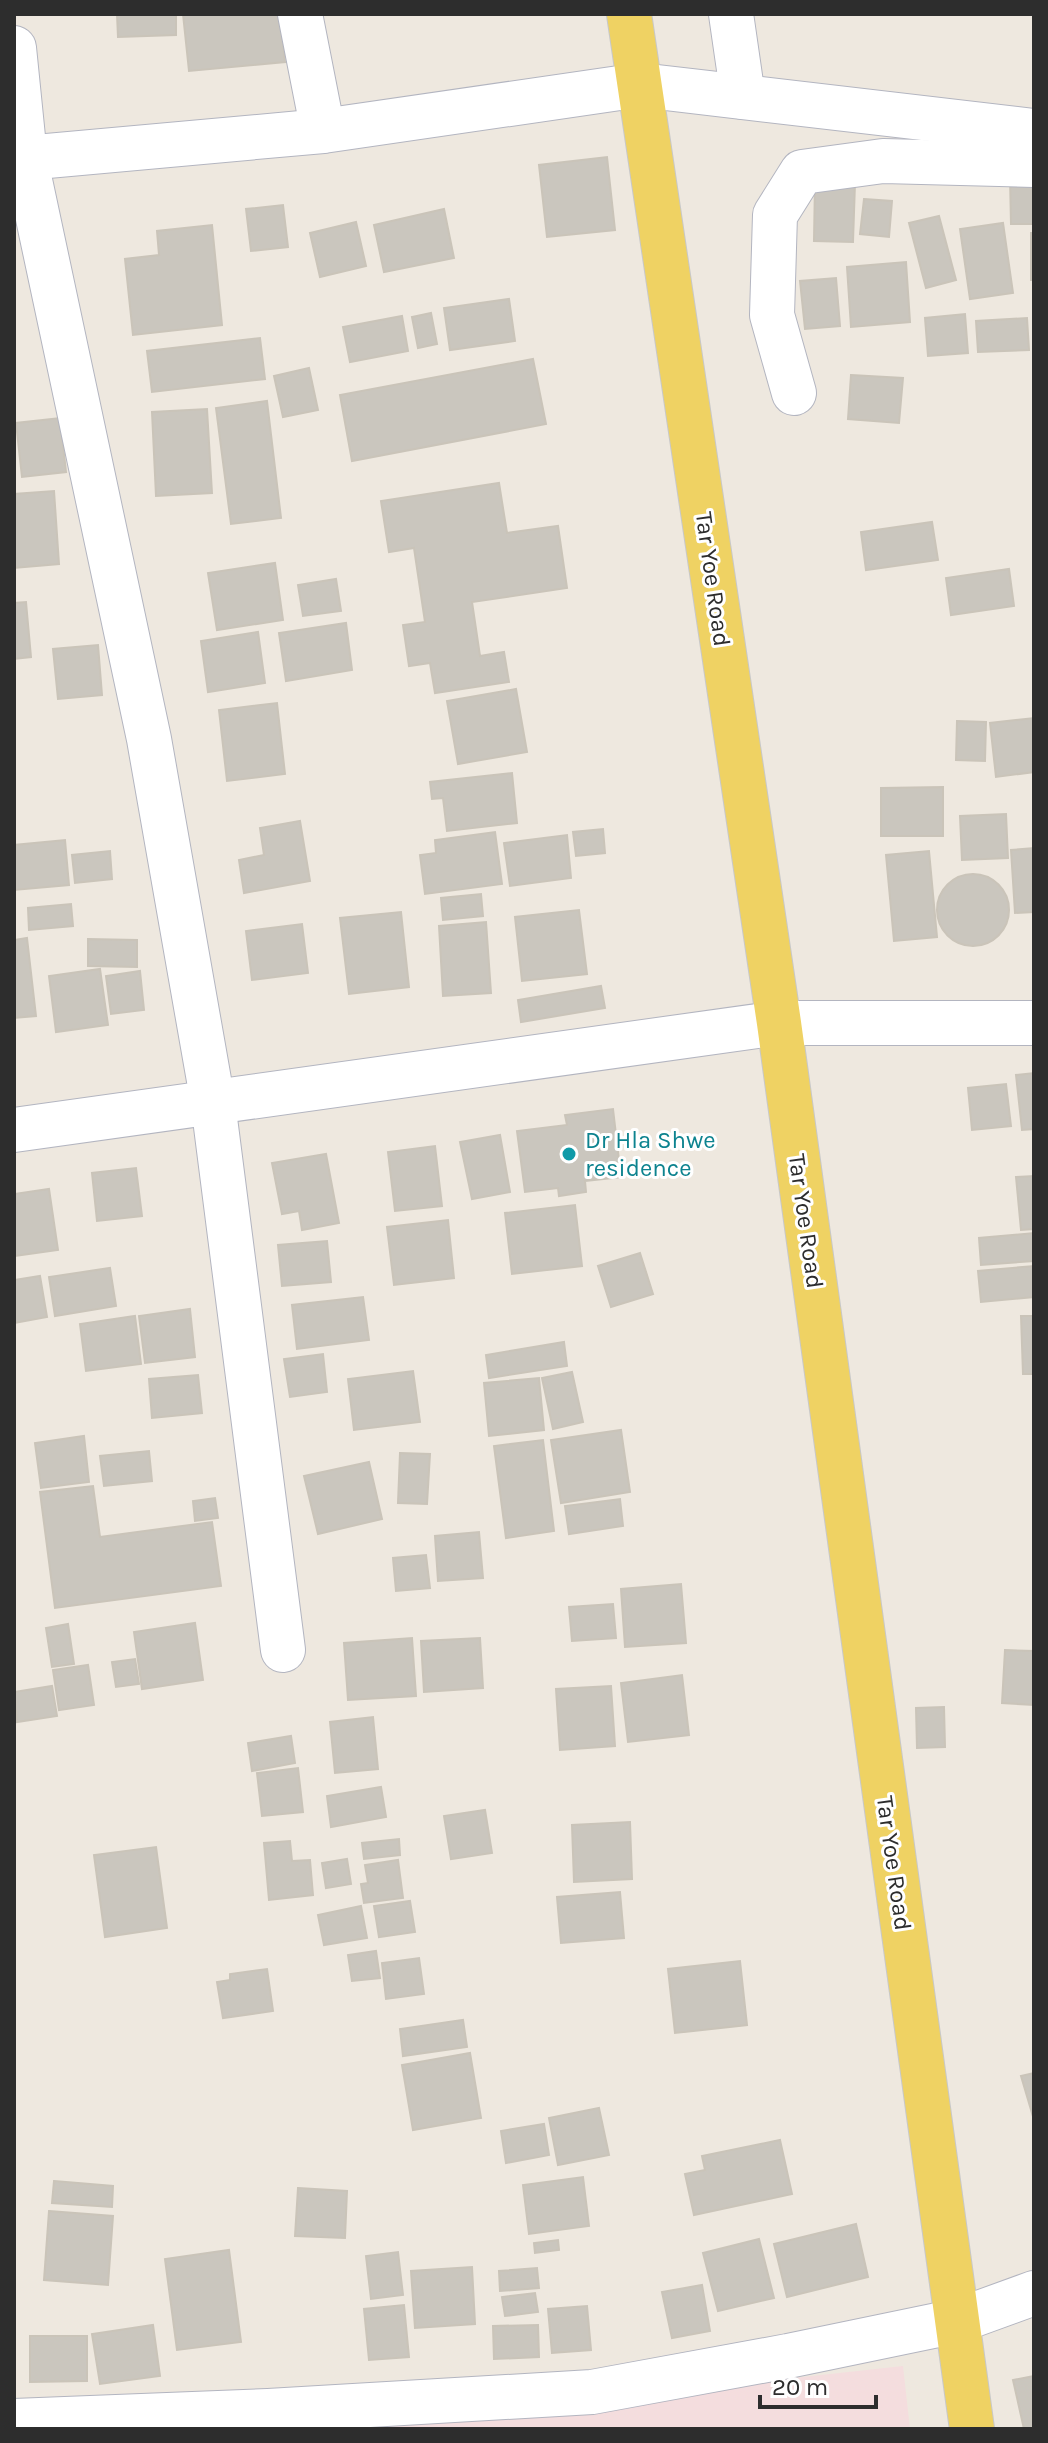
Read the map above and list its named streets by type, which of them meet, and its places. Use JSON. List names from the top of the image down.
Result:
{
  "streets": {
    "main road": ["Tar Yoe Road"]
  },
  "places": ["Dr Hla Shwe residence"],
  "scale_bar": "20 m"
}
